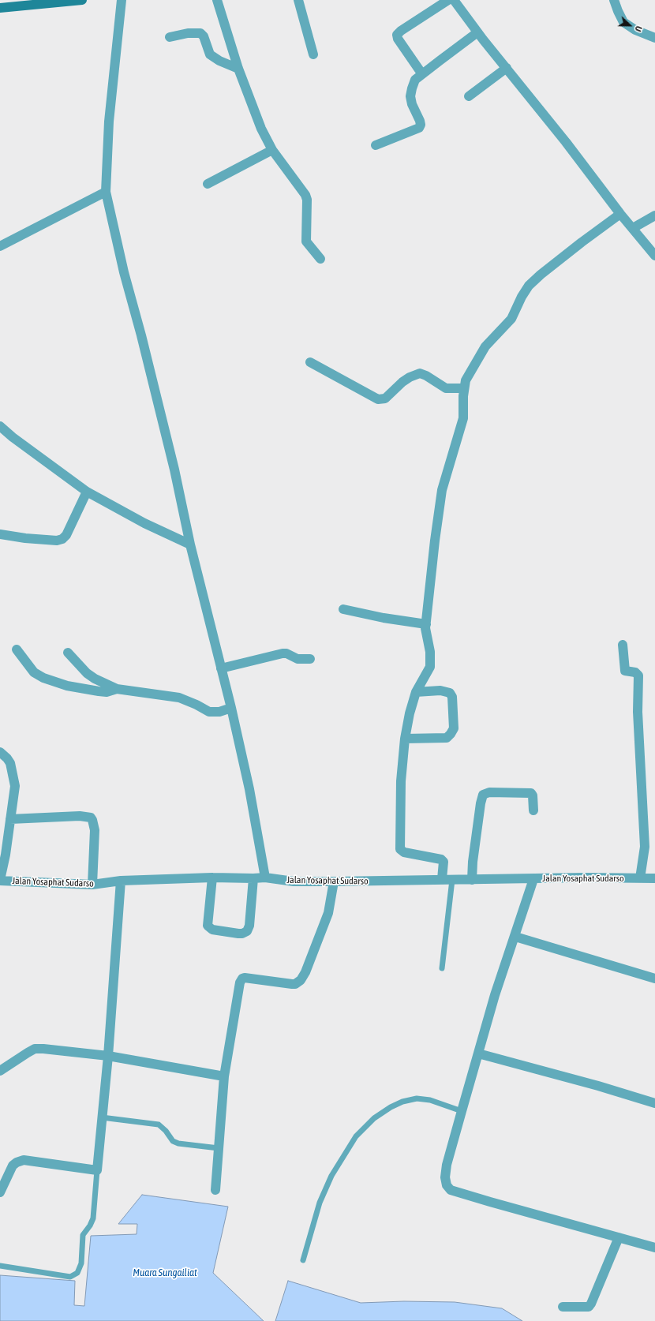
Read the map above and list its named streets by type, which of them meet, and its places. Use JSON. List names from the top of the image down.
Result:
{
  "streets": {
    "street": ["Jalan Yosaphat Sudarso"]
  },
  "water": ["Muara Sungailiat"],
  "north": "right"
}
